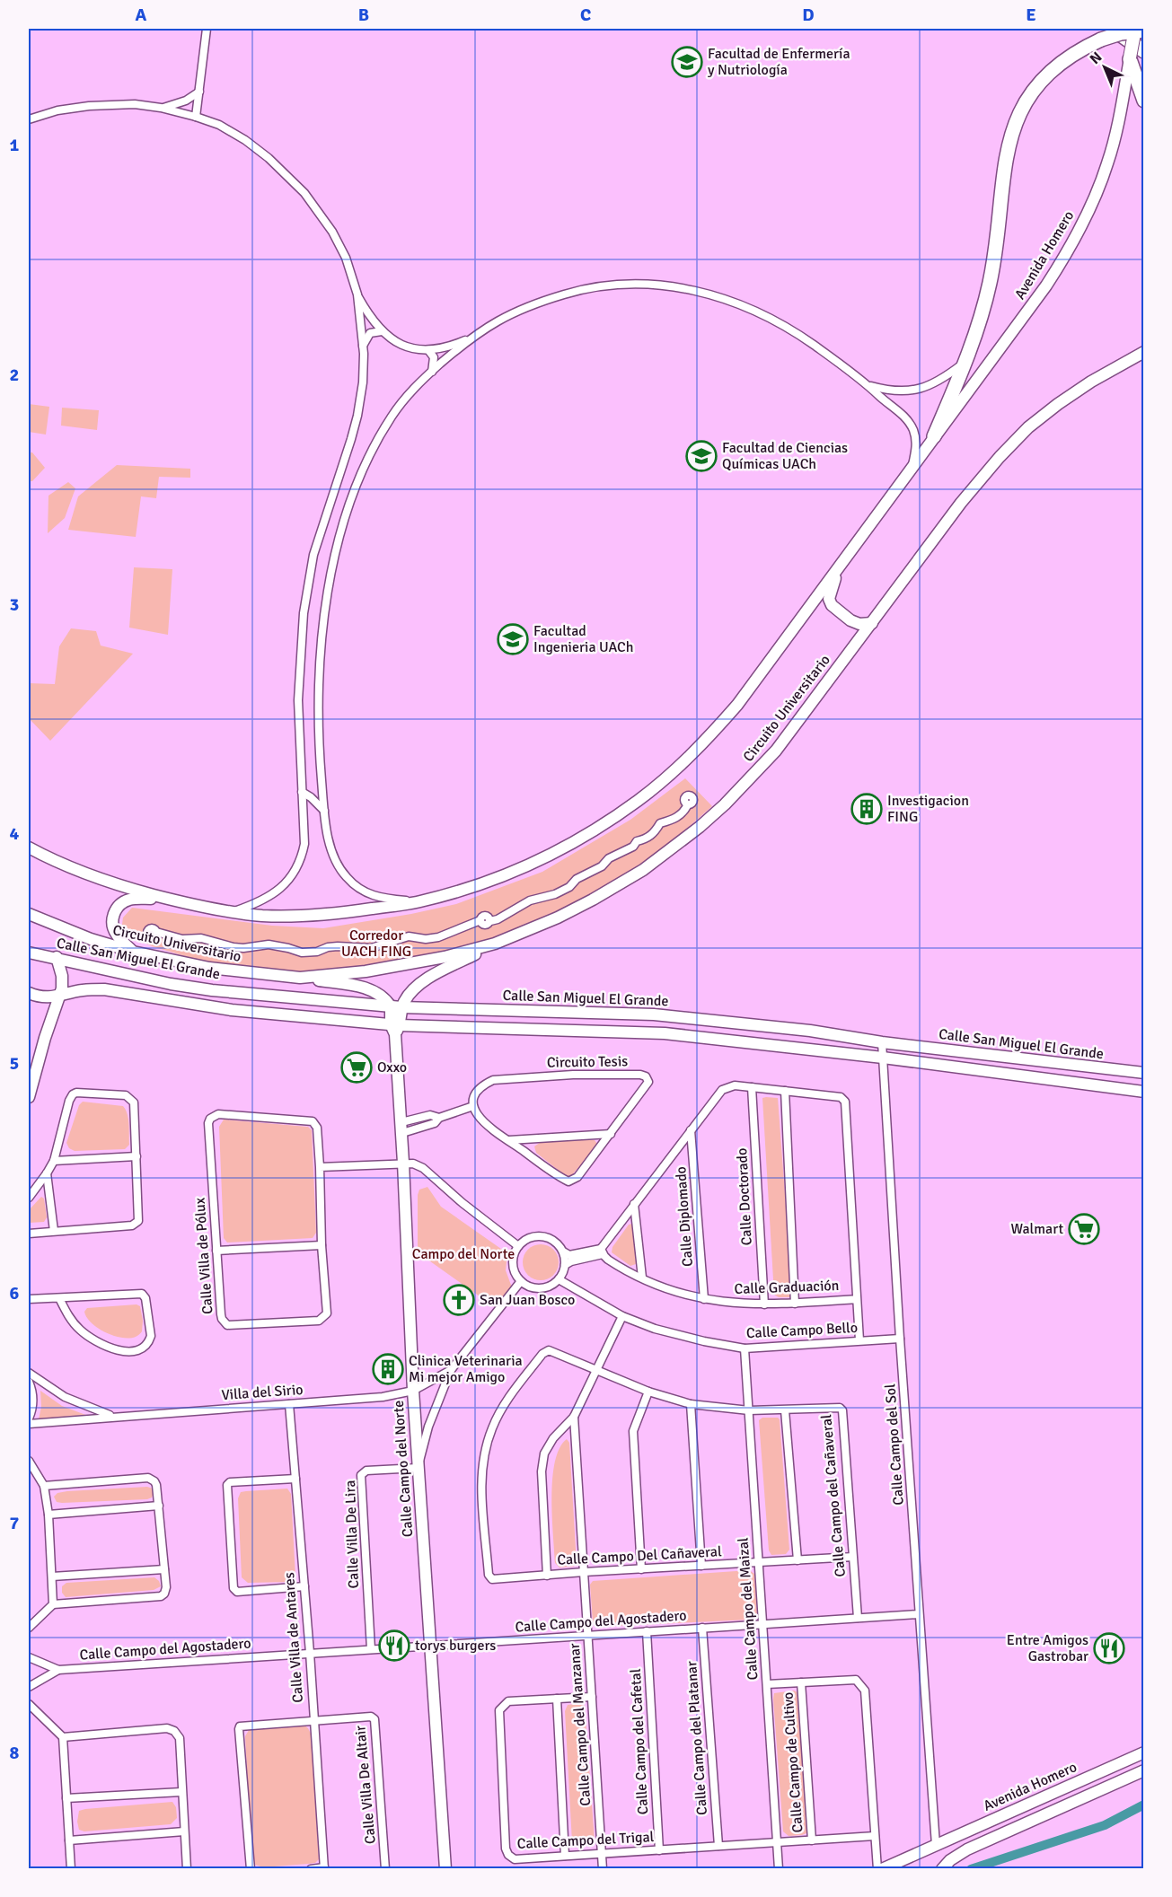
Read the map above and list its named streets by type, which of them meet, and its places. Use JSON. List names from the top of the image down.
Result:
{
  "streets": {
    "main road": [
      "Avenida Homero",
      "Circuito Universitario",
      "Calle San Miguel El Grande",
      "Calle Campo del Norte"
    ],
    "street": [
      "Circuito Tesis",
      "Calle Doctorado",
      "Calle Diplomado",
      "Calle Villa de Pólux",
      "Calle Graduación",
      "Calle Campo Bello",
      "Villa del Sirio",
      "Calle Campo del Sol",
      "Calle Campo del Cañaveral",
      "Calle Villa De Lira",
      "Calle Campo Del Cañaveral",
      "Calle Campo del Maizal",
      "Calle Campo del Agostadero",
      "Calle Villa de Antares",
      "Calle Campo del Manzanar",
      "Calle Campo del Platanar",
      "Calle Campo del Cafetal",
      "Calle Campo de Cultivo",
      "Calle Villa De Altair",
      "Calle Campo del Trigal"
    ]
  },
  "crossings": [
    ["Avenida Homero", "Calle Campo del Sol"],
    ["Calle San Miguel El Grande", "Calle Campo del Sol"],
    ["Calle San Miguel El Grande", "Calle Campo del Norte"],
    ["Calle Doctorado", "Calle Graduación"],
    ["Calle Diplomado", "Calle Graduación"],
    ["Calle Graduación", "Calle Campo Bello"],
    ["Calle Campo Bello", "Calle Campo del Sol"],
    ["Calle Campo Bello", "Calle Campo del Norte"],
    ["Calle Campo Bello", "Calle Campo del Maizal"],
    ["Villa del Sirio", "Calle Campo del Norte"],
    ["Villa del Sirio", "Calle Villa de Antares"],
    ["Calle Campo del Sol", "Calle Campo del Agostadero"],
    ["Calle Campo del Norte", "Calle Villa De Lira"],
    ["Calle Campo del Norte", "Calle Campo del Agostadero"],
    ["Calle Campo del Cañaveral", "Calle Campo Del Cañaveral"],
    ["Calle Campo del Cañaveral", "Calle Campo del Maizal"],
    ["Calle Campo del Cañaveral", "Calle Campo del Agostadero"],
    ["Calle Villa De Lira", "Calle Campo del Agostadero"],
    ["Calle Campo Del Cañaveral", "Calle Campo del Maizal"],
    ["Calle Campo Del Cañaveral", "Calle Campo del Manzanar"],
    ["Calle Campo del Maizal", "Calle Campo del Agostadero"],
    ["Calle Campo del Maizal", "Calle Campo del Trigal"],
    ["Calle Campo del Agostadero", "Calle Villa de Antares"],
    ["Calle Campo del Agostadero", "Calle Campo del Manzanar"],
    ["Calle Campo del Agostadero", "Calle Campo del Platanar"],
    ["Calle Campo del Agostadero", "Calle Campo del Cafetal"],
    ["Calle Villa de Antares", "Calle Villa De Altair"],
    ["Calle Campo del Manzanar", "Calle Campo del Trigal"],
    ["Calle Campo del Platanar", "Calle Campo del Trigal"],
    ["Calle Campo del Cafetal", "Calle Campo del Trigal"],
    ["Calle Campo de Cultivo", "Calle Campo del Trigal"]
  ],
  "parks": ["Corredor UACH FING", "Campo del Norte"],
  "places": {
    "school or university": ["Facultad de Enfermería y Nutriología", "Facultad de Ciencias Químicas UACh", "Facultad Ingenieria UACh"],
    "building": ["Investigacion FING", "Clinica Veterinaria Mi mejor Amigo"],
    "supermarket": ["Oxxo", "Walmart"],
    "church": ["San Juan Bosco"],
    "restaurant": ["torys burgers", "Entre Amigos Gastrobar"]
  },
  "north": "top left",
  "grid": {
    "columns": [
      "A",
      "B",
      "C",
      "D",
      "E"
    ],
    "rows": [
      "1",
      "2",
      "3",
      "4",
      "5",
      "6",
      "7",
      "8"
    ]
  }
}
